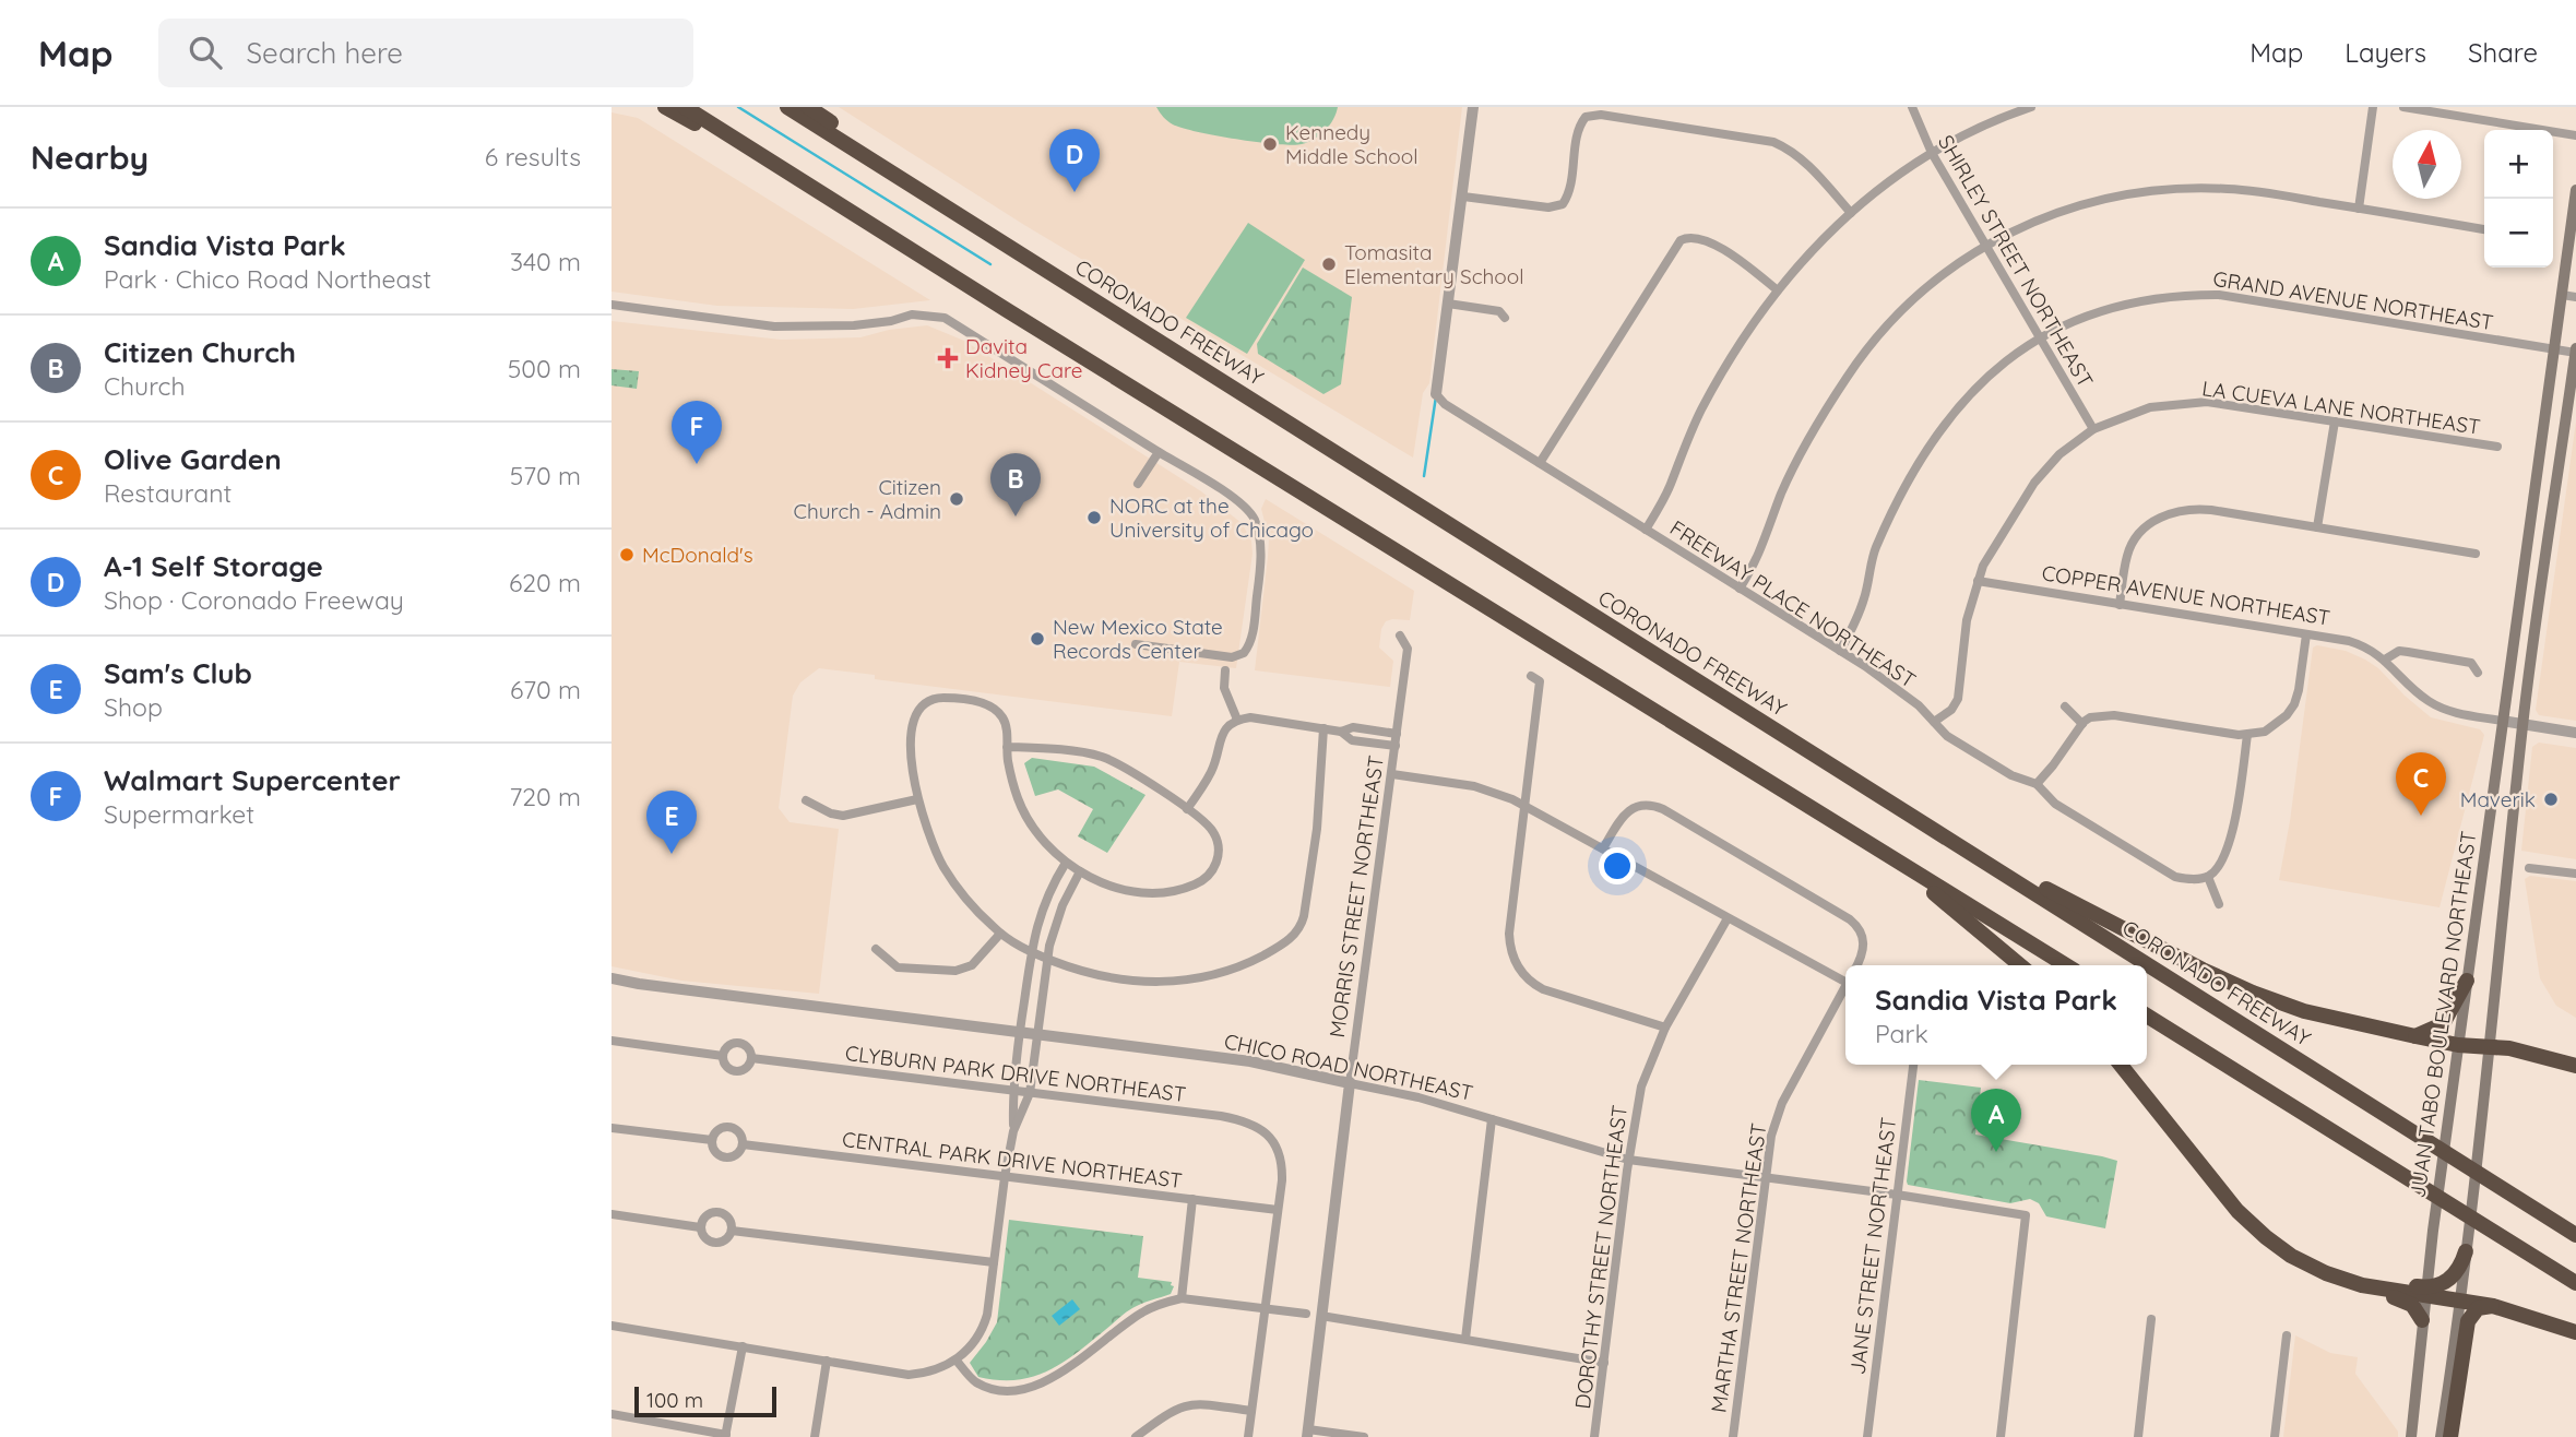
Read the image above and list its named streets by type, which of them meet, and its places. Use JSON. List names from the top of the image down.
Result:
{
  "streets": {
    "highway": ["CORONADO FREEWAY"],
    "main road": ["JUAN TABO BOULEVARD NORTHEAST"],
    "street": [
      "SHIRLEY STREET NORTHEAST",
      "GRAND AVENUE NORTHEAST",
      "LA CUEVA LANE NORTHEAST",
      "COPPER AVENUE NORTHEAST",
      "FREEWAY PLACE NORTHEAST",
      "MORRIS STREET NORTHEAST",
      "CHICO ROAD NORTHEAST",
      "CLYBURN PARK DRIVE NORTHEAST",
      "CENTRAL PARK DRIVE NORTHEAST",
      "JANE STREET NORTHEAST",
      "DOROTHY STREET NORTHEAST",
      "MARTHA STREET NORTHEAST"
    ]
  },
  "crossings": [
    ["SHIRLEY STREET NORTHEAST", "GRAND AVENUE NORTHEAST"],
    ["SHIRLEY STREET NORTHEAST", "LA CUEVA LANE NORTHEAST"],
    ["GRAND AVENUE NORTHEAST", "FREEWAY PLACE NORTHEAST"],
    ["GRAND AVENUE NORTHEAST", "JUAN TABO BOULEVARD NORTHEAST"],
    ["COPPER AVENUE NORTHEAST", "JUAN TABO BOULEVARD NORTHEAST"],
    ["MORRIS STREET NORTHEAST", "CHICO ROAD NORTHEAST"],
    ["CHICO ROAD NORTHEAST", "JANE STREET NORTHEAST"],
    ["CHICO ROAD NORTHEAST", "DOROTHY STREET NORTHEAST"],
    ["CHICO ROAD NORTHEAST", "MARTHA STREET NORTHEAST"],
    ["CLYBURN PARK DRIVE NORTHEAST", "CENTRAL PARK DRIVE NORTHEAST"]
  ],
  "places": {
    "other": [
      "Kennedy Middle School",
      "Tomasita Elementary School",
      "Citizen Church - Admin",
      "NORC at the University of Chicago",
      "McDonald's",
      "New Mexico State Records Center",
      "Maverik"
    ],
    "health": ["Davita Kidney Care"]
  },
  "scale_bar": "100 m",
  "north": "top",
  "page": {
    "header": "Map",
    "search": "Search here",
    "nav": ["Map", "Layers", "Share"],
    "heading": ["Nearby", "6 results"],
    "pins": [
      "D",
      "F",
      "B",
      "C",
      "E",
      "A"
    ],
    "map_buttons": ["+", "−"],
    "list": [
      {
        "mark": "A",
        "name": "Sandia Vista Park",
        "note": "Park · Chico Road Northeast",
        "value": "340 m"
      },
      {
        "mark": "B",
        "name": "Citizen Church",
        "note": "Church",
        "value": "500 m"
      },
      {
        "mark": "C",
        "name": "Olive Garden",
        "note": "Restaurant",
        "value": "570 m"
      },
      {
        "mark": "D",
        "name": "A-1 Self Storage",
        "note": "Shop · Coronado Freeway",
        "value": "620 m"
      },
      {
        "mark": "E",
        "name": "Sam's Club",
        "note": "Shop",
        "value": "670 m"
      },
      {
        "mark": "F",
        "name": "Walmart Supercenter",
        "note": "Supermarket",
        "value": "720 m"
      }
    ],
    "popup": ["Sandia Vista Park", "Park"],
    "scale": "100 m"
  }
}
